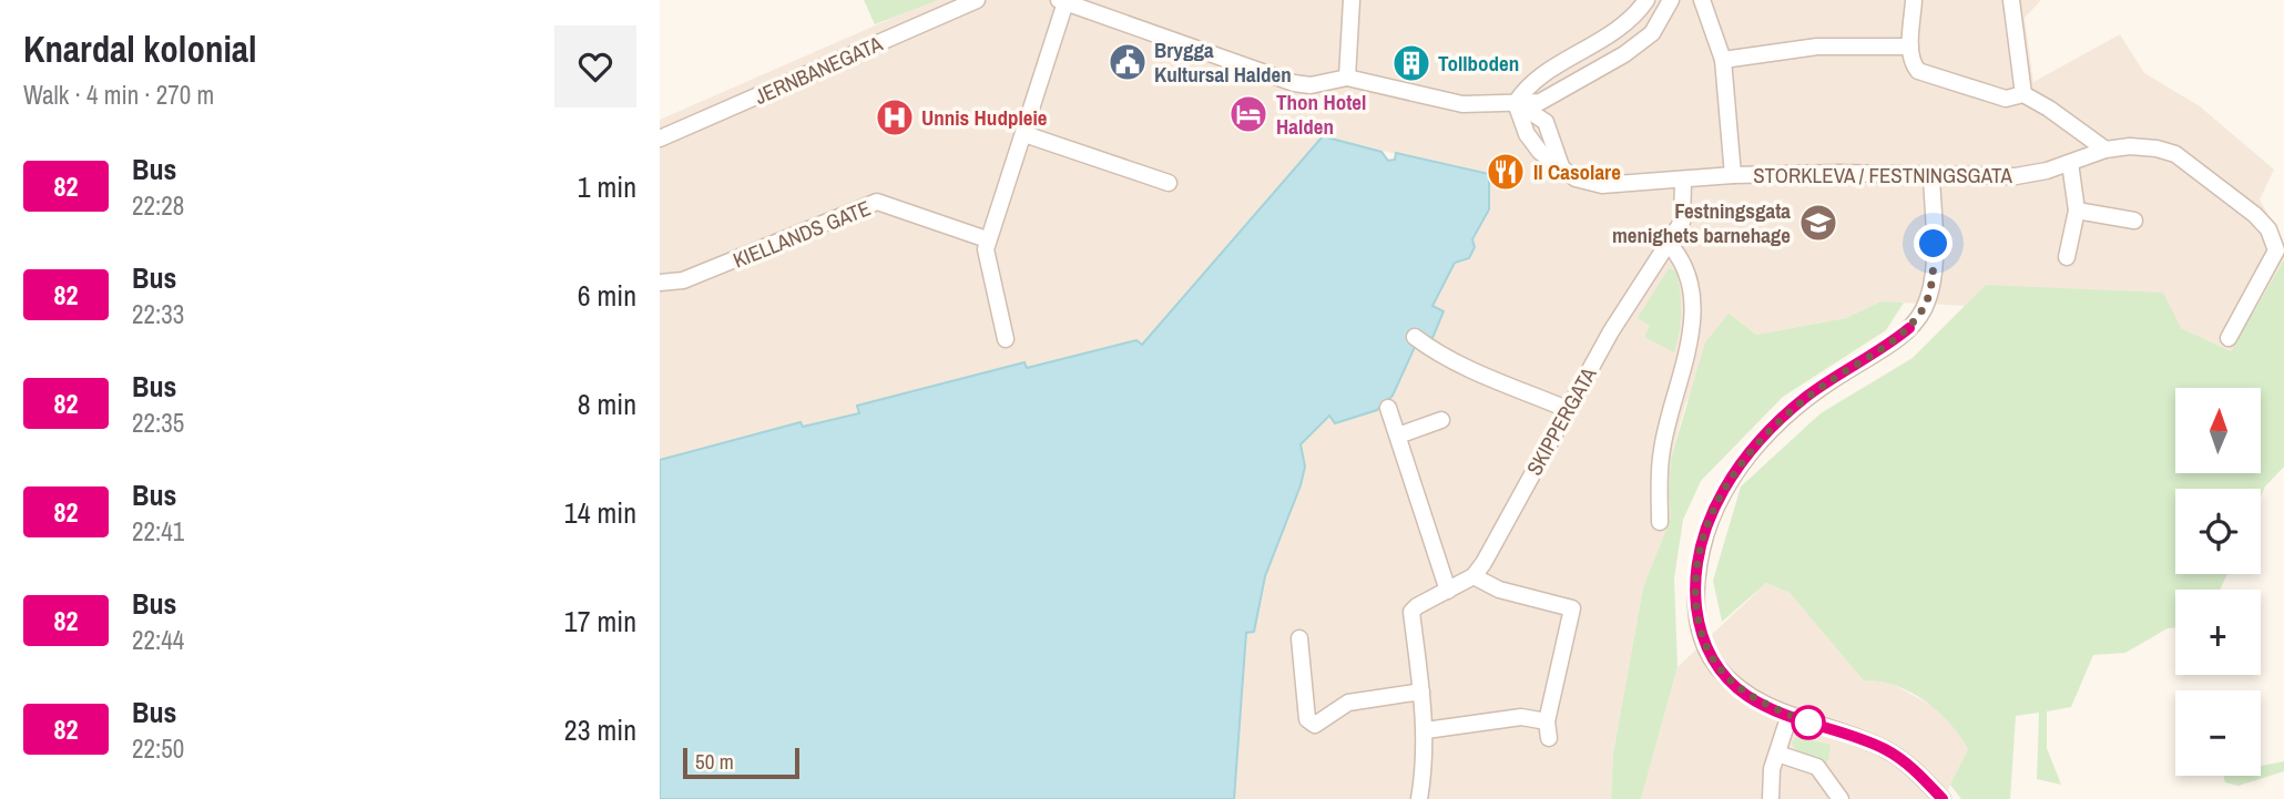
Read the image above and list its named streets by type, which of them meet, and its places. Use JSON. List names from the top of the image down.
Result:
{
  "streets": {
    "street": [
      "JERNBANEGATA",
      "STORKLEVA / FESTNINGSGATA",
      "KIELLANDS GATE",
      "SKIPPERGATA"
    ]
  },
  "crossings": [
    ["STORKLEVA / FESTNINGSGATA", "SKIPPERGATA"]
  ],
  "places": {
    "public building": ["Brygga Kultursal Halden"],
    "building": ["Tollboden"],
    "hotel": ["Thon Hotel Halden"],
    "hospital": ["Unnis Hudpleie"],
    "restaurant": ["Il Casolare"],
    "school or university": ["Festningsgata menighets barnehage"]
  },
  "lines": ["bus line 82"],
  "scale_bar": "50 m",
  "north": "top",
  "page": {
    "heading": ["Knardal kolonial", "Walk · 4 min · 270 m"],
    "list": [
      {
        "mark": "82",
        "name": "Bus",
        "note": "22:28",
        "value": "1 min"
      },
      {
        "mark": "82",
        "name": "Bus",
        "note": "22:33",
        "value": "6 min"
      },
      {
        "mark": "82",
        "name": "Bus",
        "note": "22:35",
        "value": "8 min"
      },
      {
        "mark": "82",
        "name": "Bus",
        "note": "22:41",
        "value": "14 min"
      },
      {
        "mark": "82",
        "name": "Bus",
        "note": "22:44",
        "value": "17 min"
      },
      {
        "mark": "82",
        "name": "Bus",
        "note": "22:50",
        "value": "23 min"
      }
    ],
    "map_buttons": ["+", "−"],
    "scale": "50 m"
  }
}
